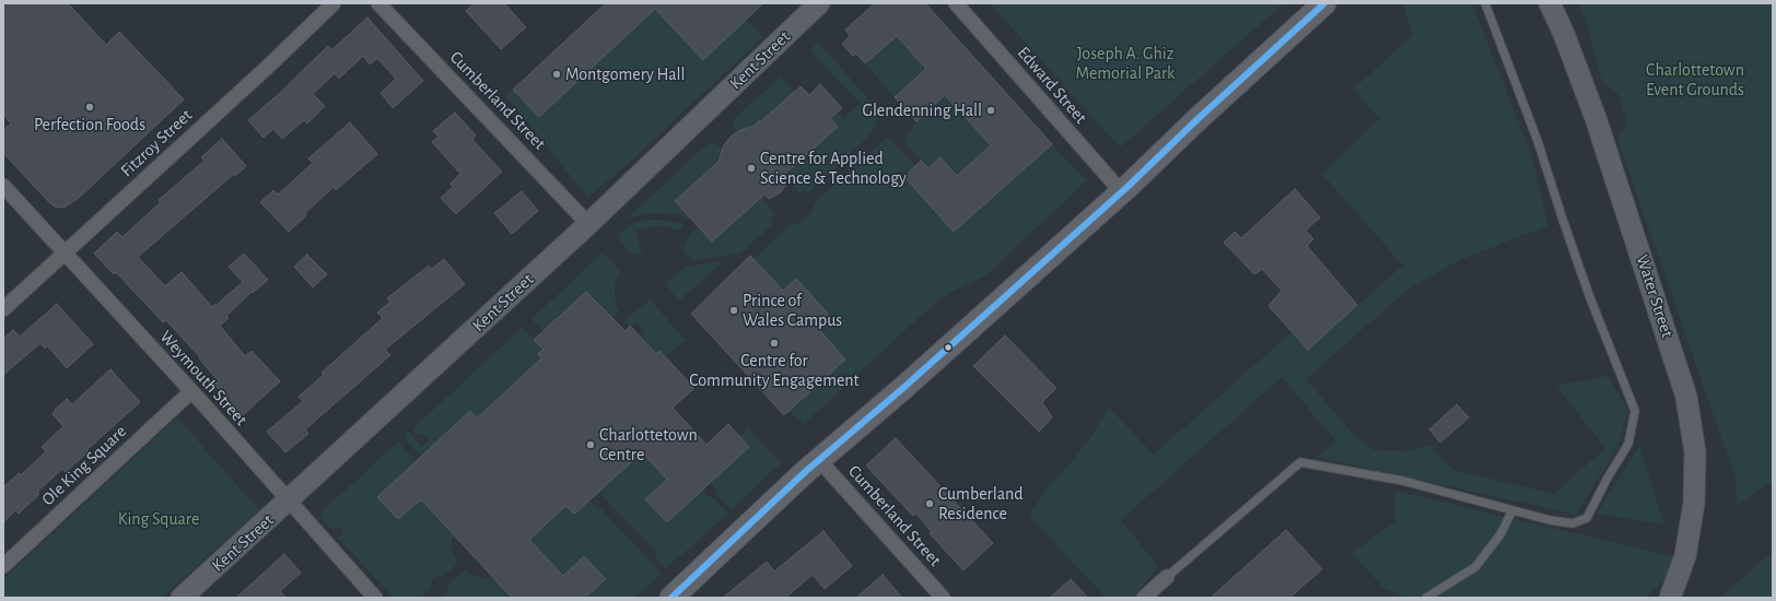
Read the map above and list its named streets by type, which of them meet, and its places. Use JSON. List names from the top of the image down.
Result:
{
  "streets": {
    "street": [
      "Kent Street",
      "Edward Street",
      "Cumberland Street",
      "Fitzroy Street",
      "Water Street",
      "Weymouth Street",
      "Ole King Square"
    ]
  },
  "crossings": [
    ["Kent Street", "Cumberland Street"],
    ["Kent Street", "Weymouth Street"],
    ["Fitzroy Street", "Weymouth Street"],
    ["Weymouth Street", "Ole King Square"]
  ],
  "parks": ["Joseph A. Ghiz Memorial Park", "Charlottetown Event Grounds", "King Square"],
  "places": [
    "Montgomery Hall",
    "Perfection Foods",
    "Glendenning Hall",
    "Centre for Applied Science & Technology",
    "Prince of Wales Campus",
    "Centre for Community Engagement",
    "Charlottetown Centre",
    "Cumberland Residence"
  ]
}
